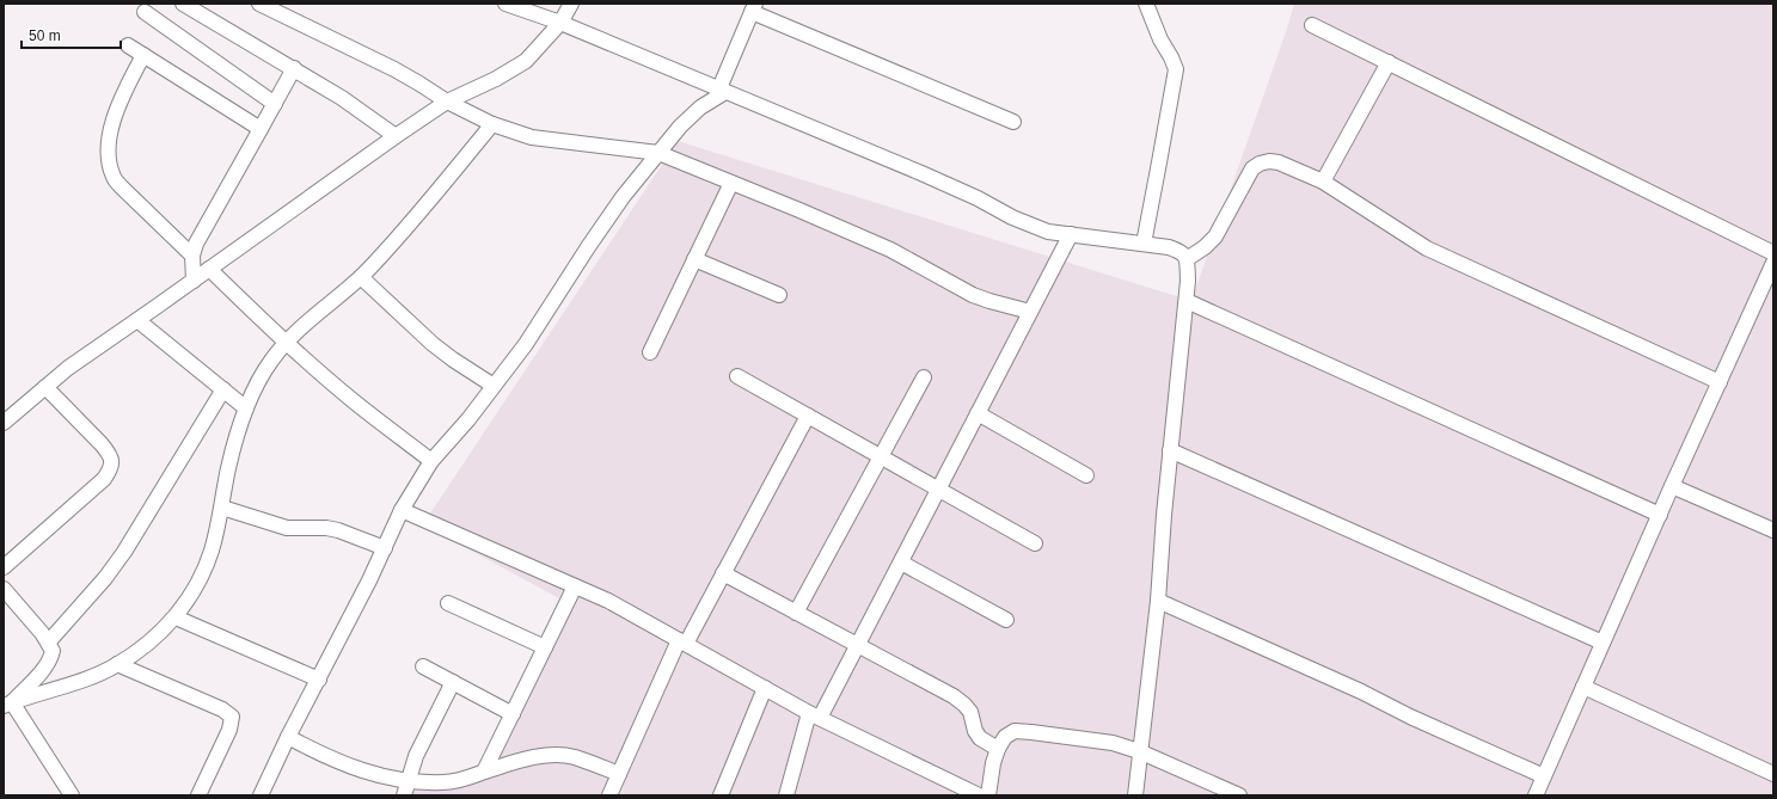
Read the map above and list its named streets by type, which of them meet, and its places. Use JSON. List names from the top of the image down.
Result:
{
  "scale_bar": "50 m"
}
